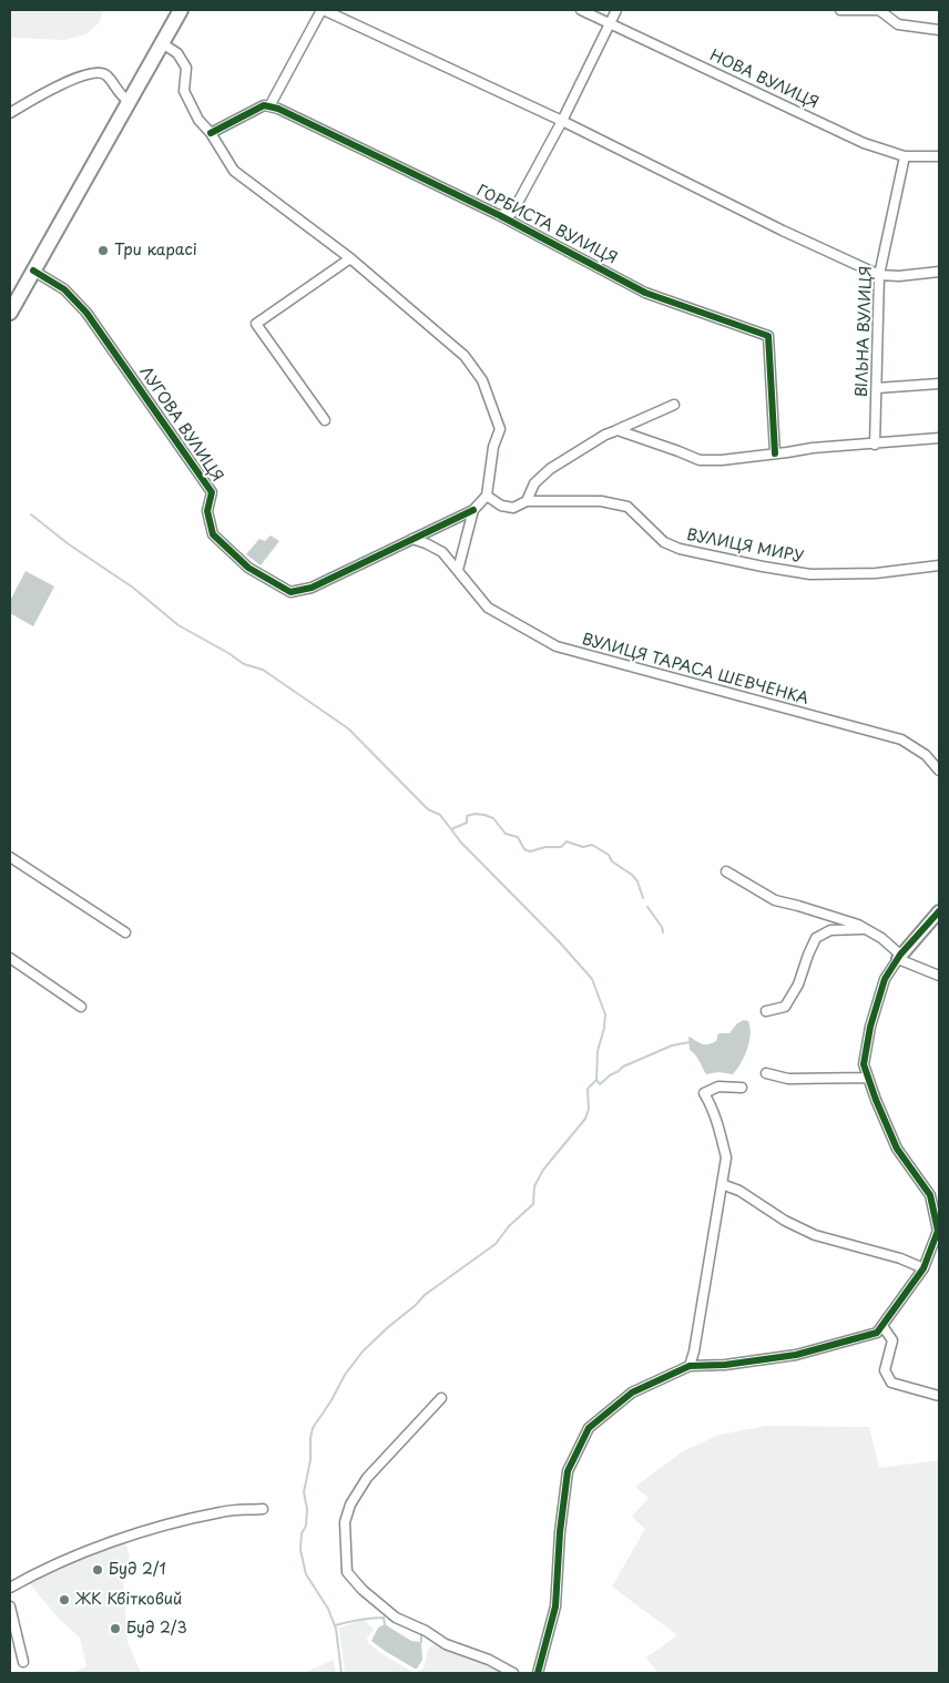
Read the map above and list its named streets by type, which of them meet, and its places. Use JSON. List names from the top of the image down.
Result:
{
  "streets": {
    "street": [
      "НОВА ВУЛИЦЯ",
      "ГОРБИСТА ВУЛИЦЯ",
      "ВІЛЬНА ВУЛИЦЯ",
      "ЛУГОВА ВУЛИЦЯ",
      "ВУЛИЦЯ МИРУ",
      "ВУЛИЦЯ ТАРАСА ШЕВЧЕНКА"
    ]
  },
  "crossings": [
    ["НОВА ВУЛИЦЯ", "ВІЛЬНА ВУЛИЦЯ"],
    ["ЛУГОВА ВУЛИЦЯ", "ВУЛИЦЯ ТАРАСА ШЕВЧЕНКА"]
  ],
  "places": [
    "Три карасі",
    "Буд 2/1",
    "ЖК Квітковий",
    "Буд 2/3"
  ]
}
